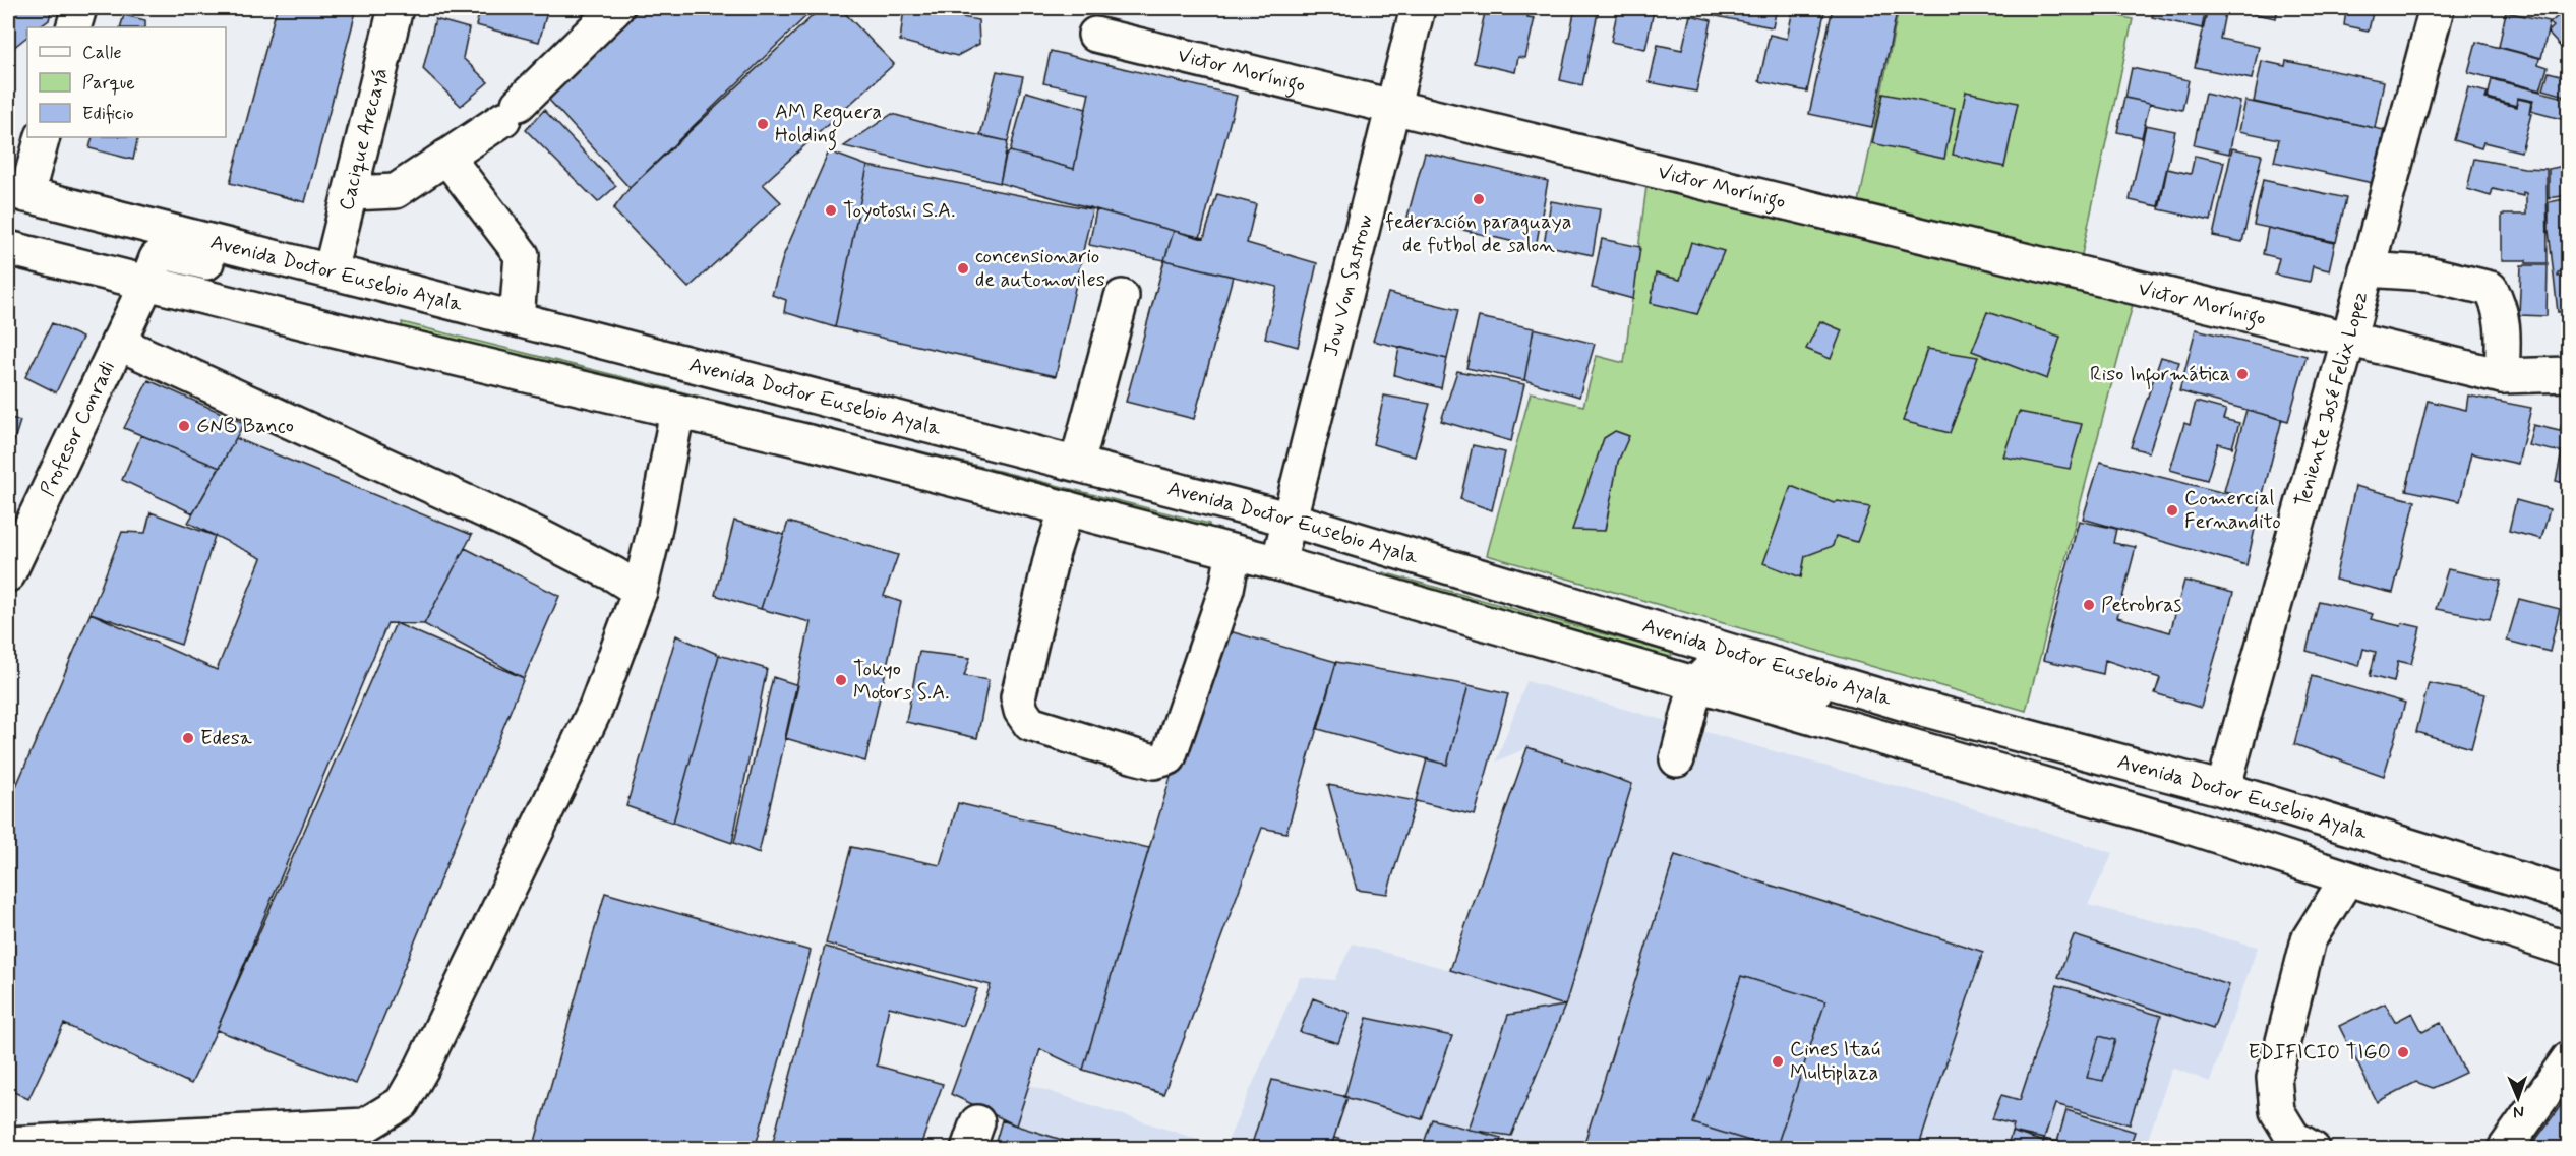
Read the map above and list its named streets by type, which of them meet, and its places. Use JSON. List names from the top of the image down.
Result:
{
  "streets": {
    "main road": [
      "Victor Morínigo",
      "Cacique Arecayá",
      "Avenida Doctor Eusebio Ayala",
      "Jow Von Sastrow",
      "Teniente José Felix Lopez",
      "Profesor Conradi"
    ]
  },
  "crossings": [
    ["Victor Morínigo", "Jow Von Sastrow"],
    ["Victor Morínigo", "Teniente José Felix Lopez"],
    ["Cacique Arecayá", "Avenida Doctor Eusebio Ayala"],
    ["Avenida Doctor Eusebio Ayala", "Jow Von Sastrow"],
    ["Avenida Doctor Eusebio Ayala", "Teniente José Felix Lopez"],
    ["Avenida Doctor Eusebio Ayala", "Profesor Conradi"]
  ],
  "places": [
    "AM Reguera Holding",
    "federación paraguaya de futbol de salon",
    "Toyotoshi S.A.",
    "concensionario de automoviles",
    "Riso Informática",
    "GNB Banco",
    "Comercial Fernandito",
    "Petrobras",
    "Tokyo Motors S.A.",
    "Edesa",
    "EDIFICIO TIGO",
    "Cines Itaú Multiplaza"
  ],
  "legend": ["Calle", "Parque", "Edificio"],
  "north": "bottom"
}
